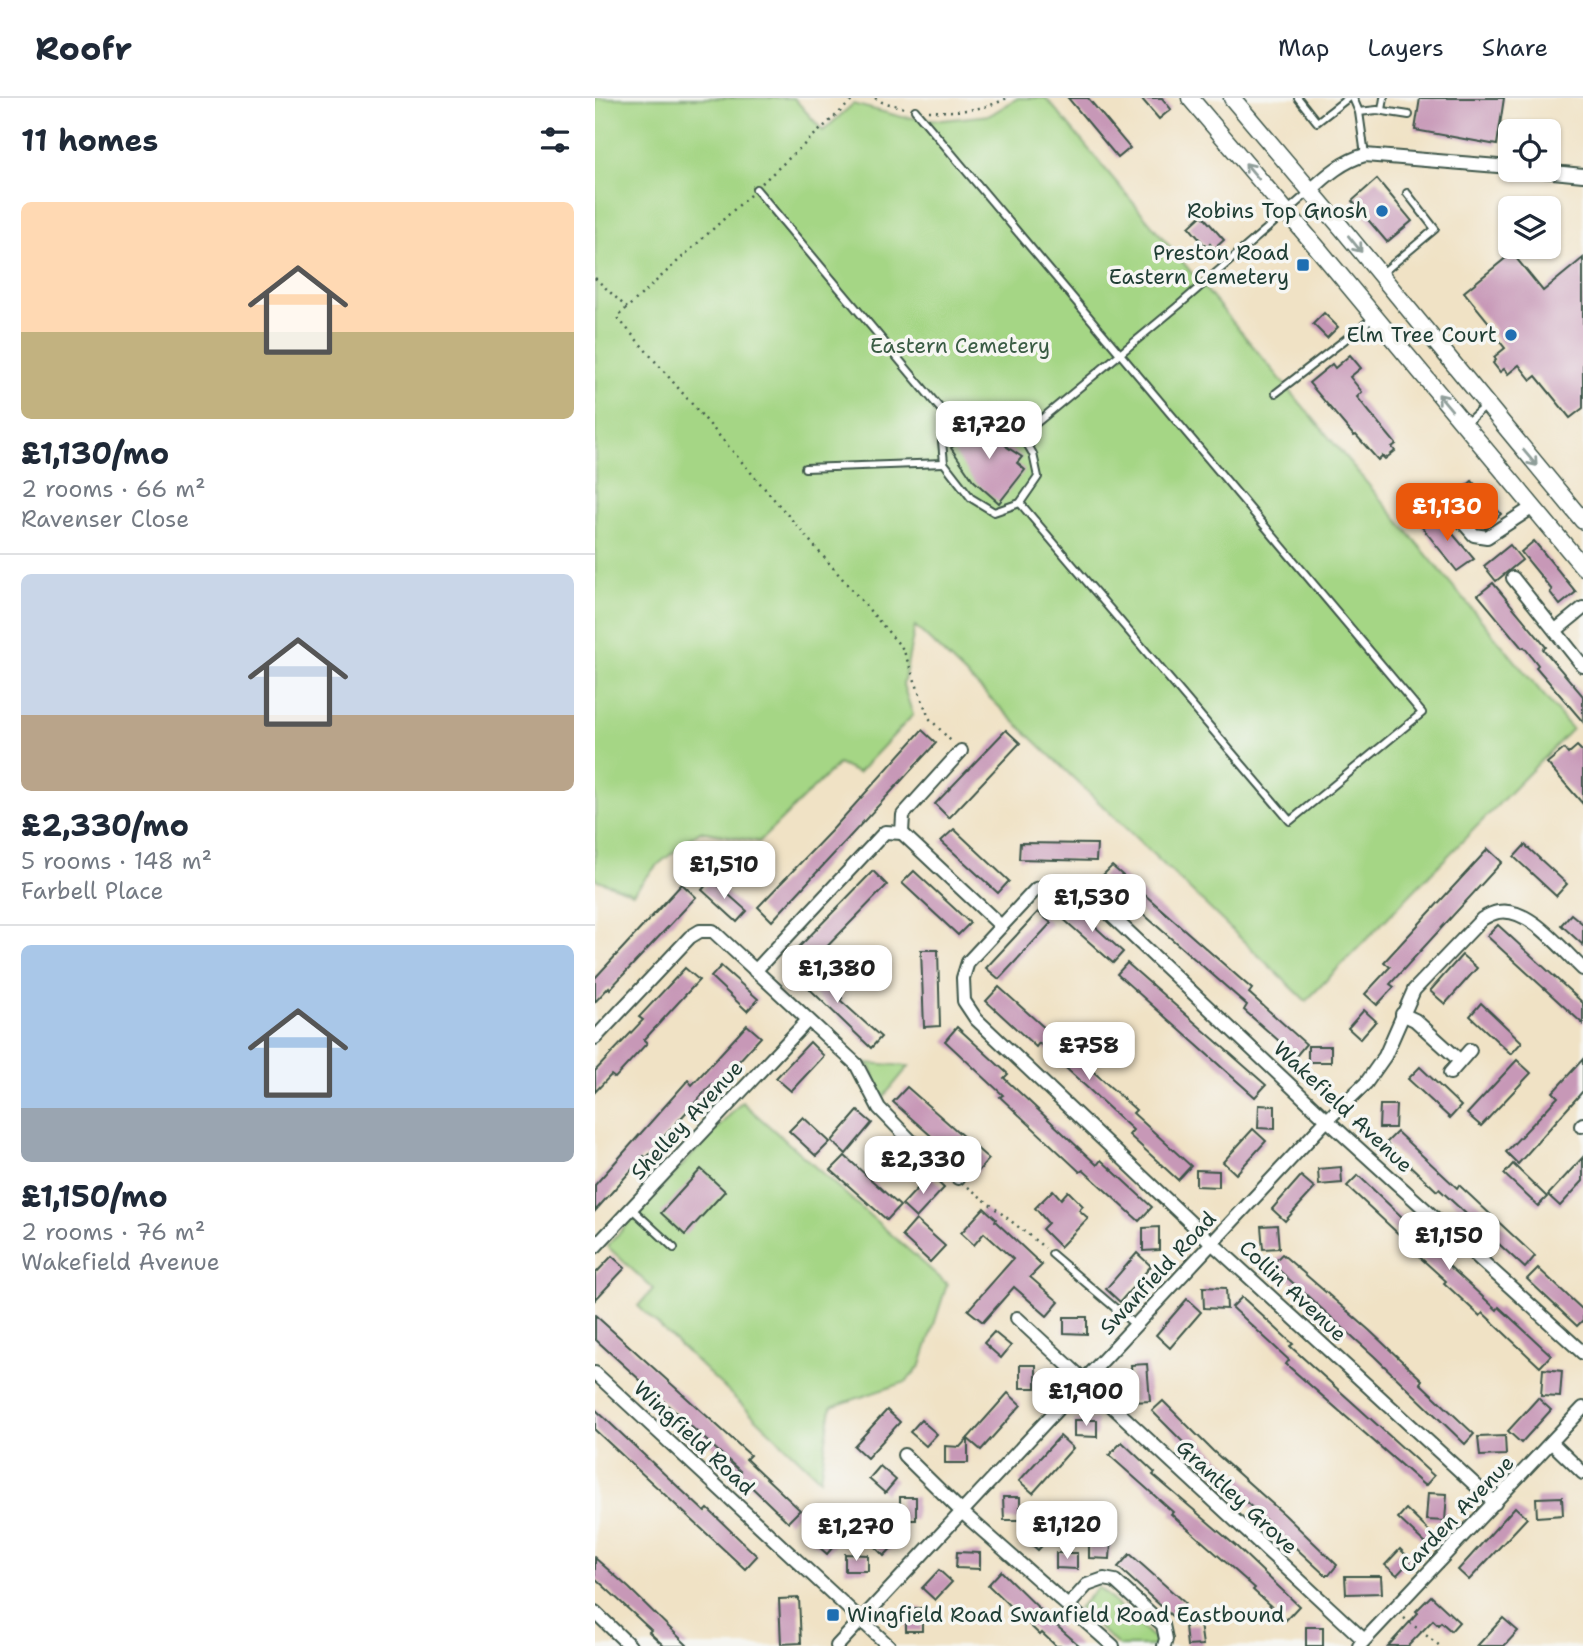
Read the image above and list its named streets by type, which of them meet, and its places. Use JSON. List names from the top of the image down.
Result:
{
  "streets": {
    "street": [
      "Wakefield Avenue",
      "Shelley Avenue",
      "Swanfield Road",
      "Collin Avenue",
      "Wingfield Road",
      "Grantley Grove",
      "Carden Avenue"
    ]
  },
  "crossings": [
    ["Wakefield Avenue", "Swanfield Road"],
    ["Wakefield Avenue", "Collin Avenue"],
    ["Swanfield Road", "Collin Avenue"],
    ["Swanfield Road", "Wingfield Road"],
    ["Swanfield Road", "Grantley Grove"],
    ["Collin Avenue", "Carden Avenue"],
    ["Grantley Grove", "Carden Avenue"]
  ],
  "parks": ["Eastern Cemetery"],
  "places": {
    "other": ["Robins Top Gnosh", "Elm Tree Court"],
    "transit": ["Preston Road Eastern Cemetery", "Wingfield Road Swanfield Road Eastbound"]
  },
  "page": {
    "header": "Roofr",
    "nav": ["Map", "Layers", "Share"],
    "heading": "11 homes",
    "list": [
      {
        "name": "£1,130/mo",
        "note": "2 rooms · 66 m² · Ravenser Close"
      },
      {
        "name": "£2,330/mo",
        "note": "5 rooms · 148 m² · Farbell Place"
      },
      {
        "name": "£1,150/mo",
        "note": "2 rooms · 76 m² · Wakefield Avenue"
      }
    ],
    "price": [
      "£1,720",
      "£1,130",
      "£1,510",
      "£1,530",
      "£1,380",
      "£758",
      "£2,330",
      "£1,150",
      "£1,900",
      "£1,120",
      "£1,270"
    ]
  }
}
